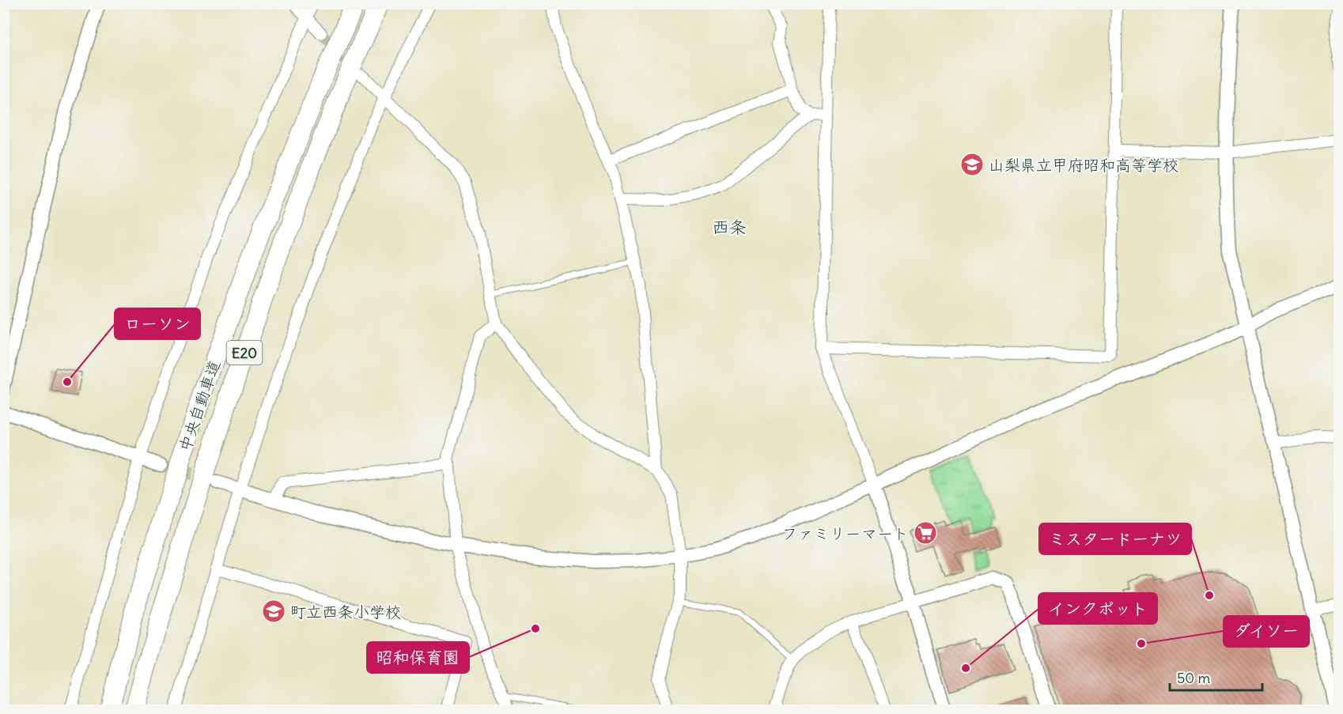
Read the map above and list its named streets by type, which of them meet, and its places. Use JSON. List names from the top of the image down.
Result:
{
  "streets": {
    "highway": ["E20", "中央自動車道"]
  },
  "districts": ["西条"],
  "places": {
    "school or university": ["山梨県立甲府昭和高等学校", "町立西条小学校"],
    "other": [
      "ローソン",
      "ミスタードーナツ",
      "昭和保育園",
      "ダイソー",
      "インクポット"
    ],
    "supermarket": ["ファミリーマート"]
  },
  "scale_bar": "50 m"
}
